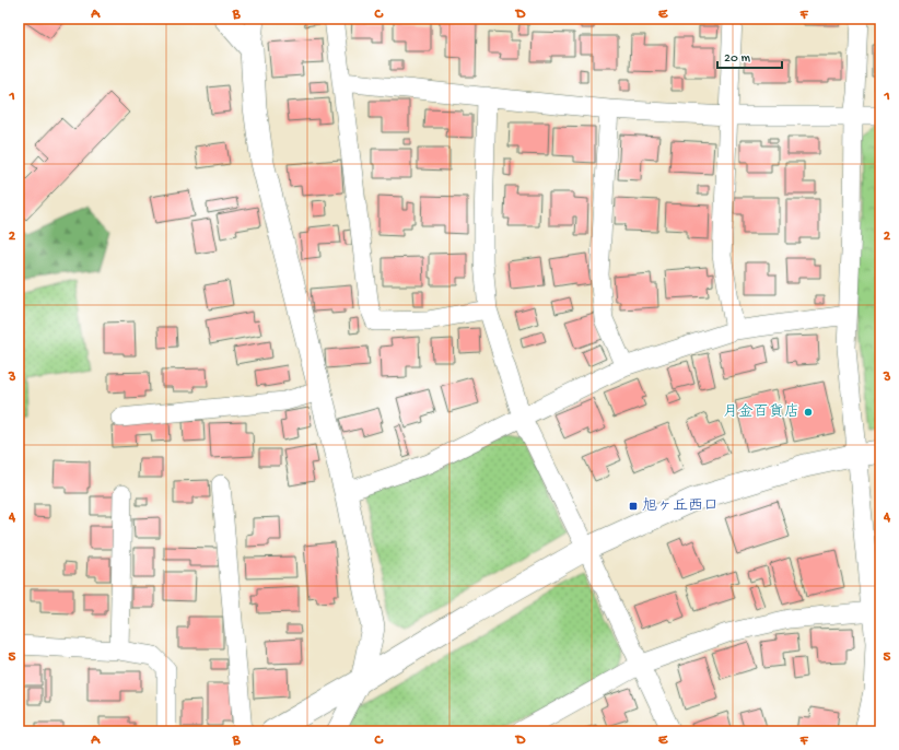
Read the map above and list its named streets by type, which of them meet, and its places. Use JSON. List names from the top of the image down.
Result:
{
  "places": {
    "other": ["月金百貨店"],
    "transit": ["旭ヶ丘西口"]
  },
  "scale_bar": "20 m",
  "grid": {
    "columns": [
      "A",
      "B",
      "C",
      "D",
      "E",
      "F"
    ],
    "rows": [
      "1",
      "2",
      "3",
      "4",
      "5"
    ]
  }
}
